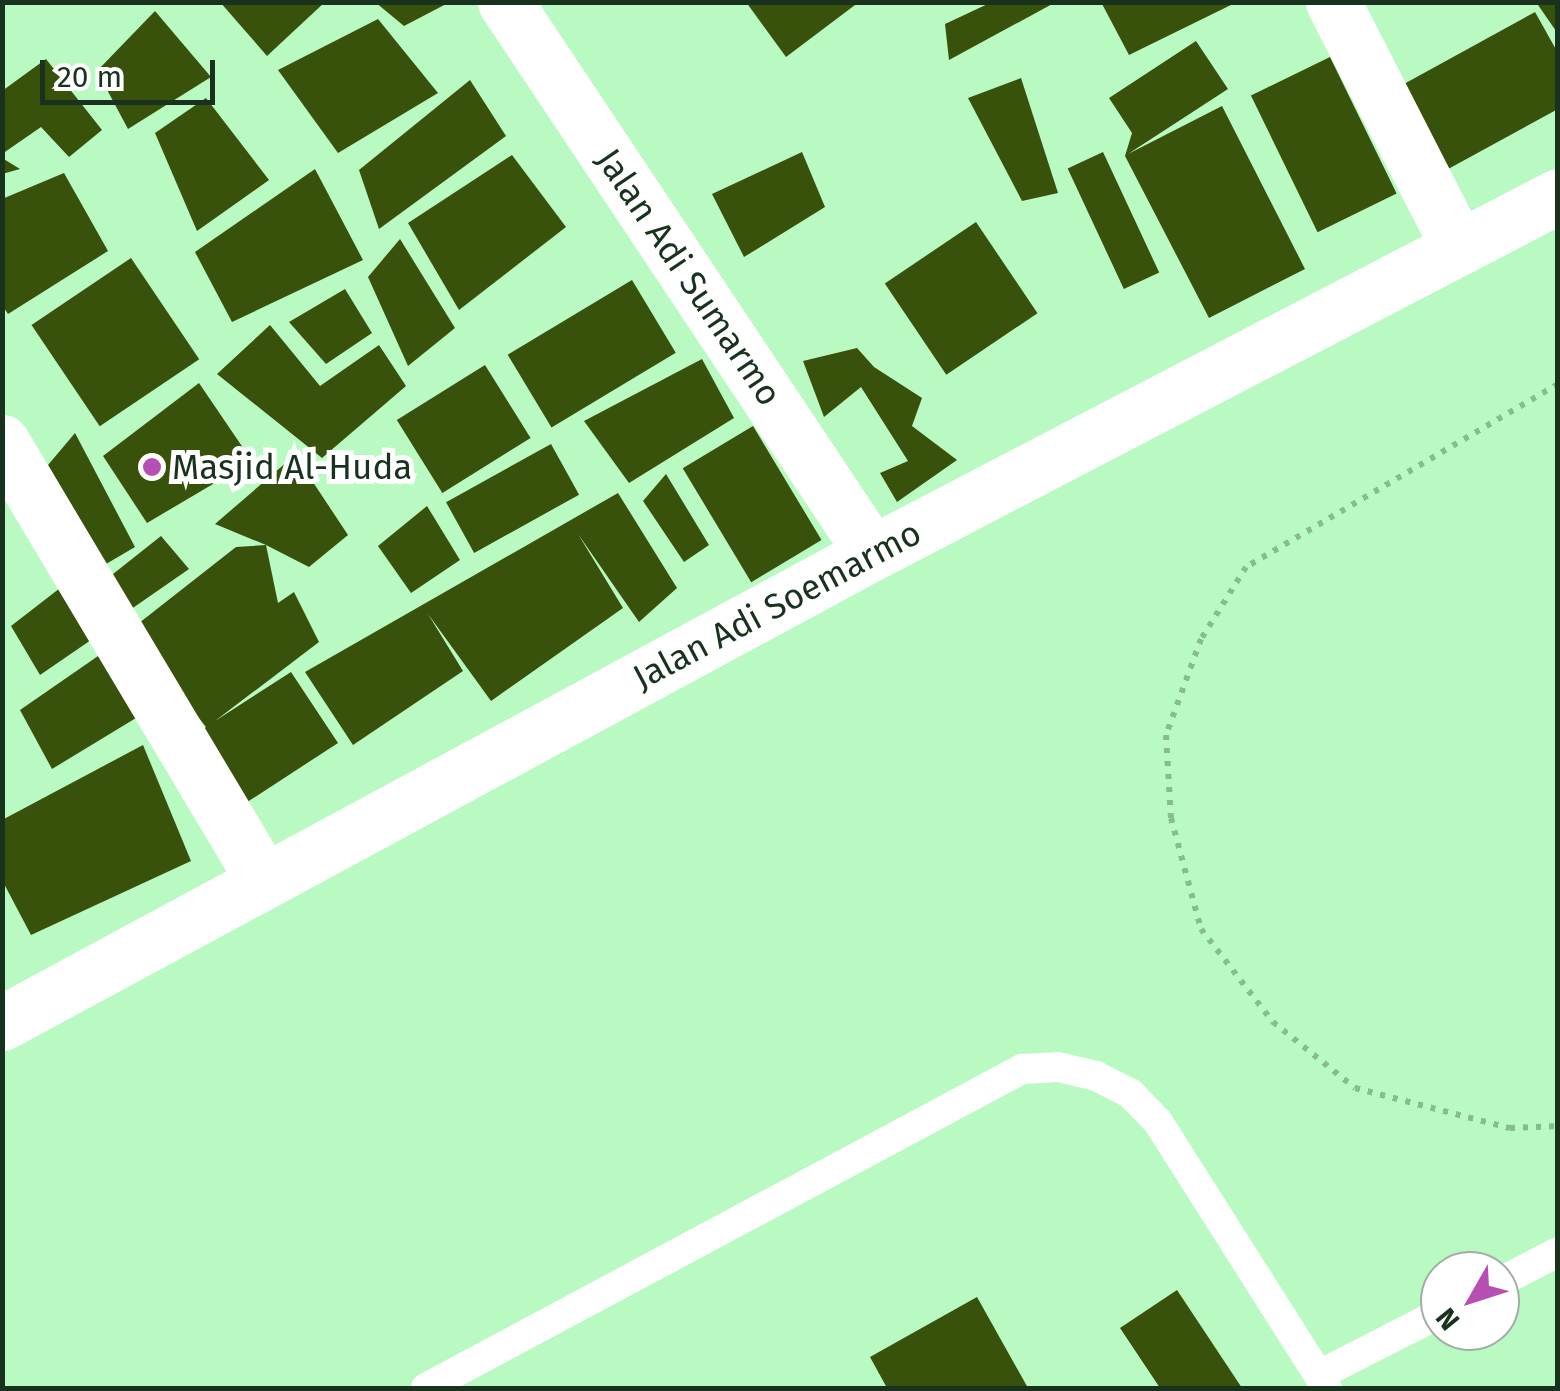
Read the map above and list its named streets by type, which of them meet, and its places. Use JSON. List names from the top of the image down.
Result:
{
  "streets": {
    "main road": ["Jalan Adi Sumarmo", "Jalan Adi Soemarmo"]
  },
  "crossings": [
    ["Jalan Adi Sumarmo", "Jalan Adi Soemarmo"]
  ],
  "places": ["Masjid Al-Huda"],
  "scale_bar": "20 m",
  "north": "bottom left"
}
